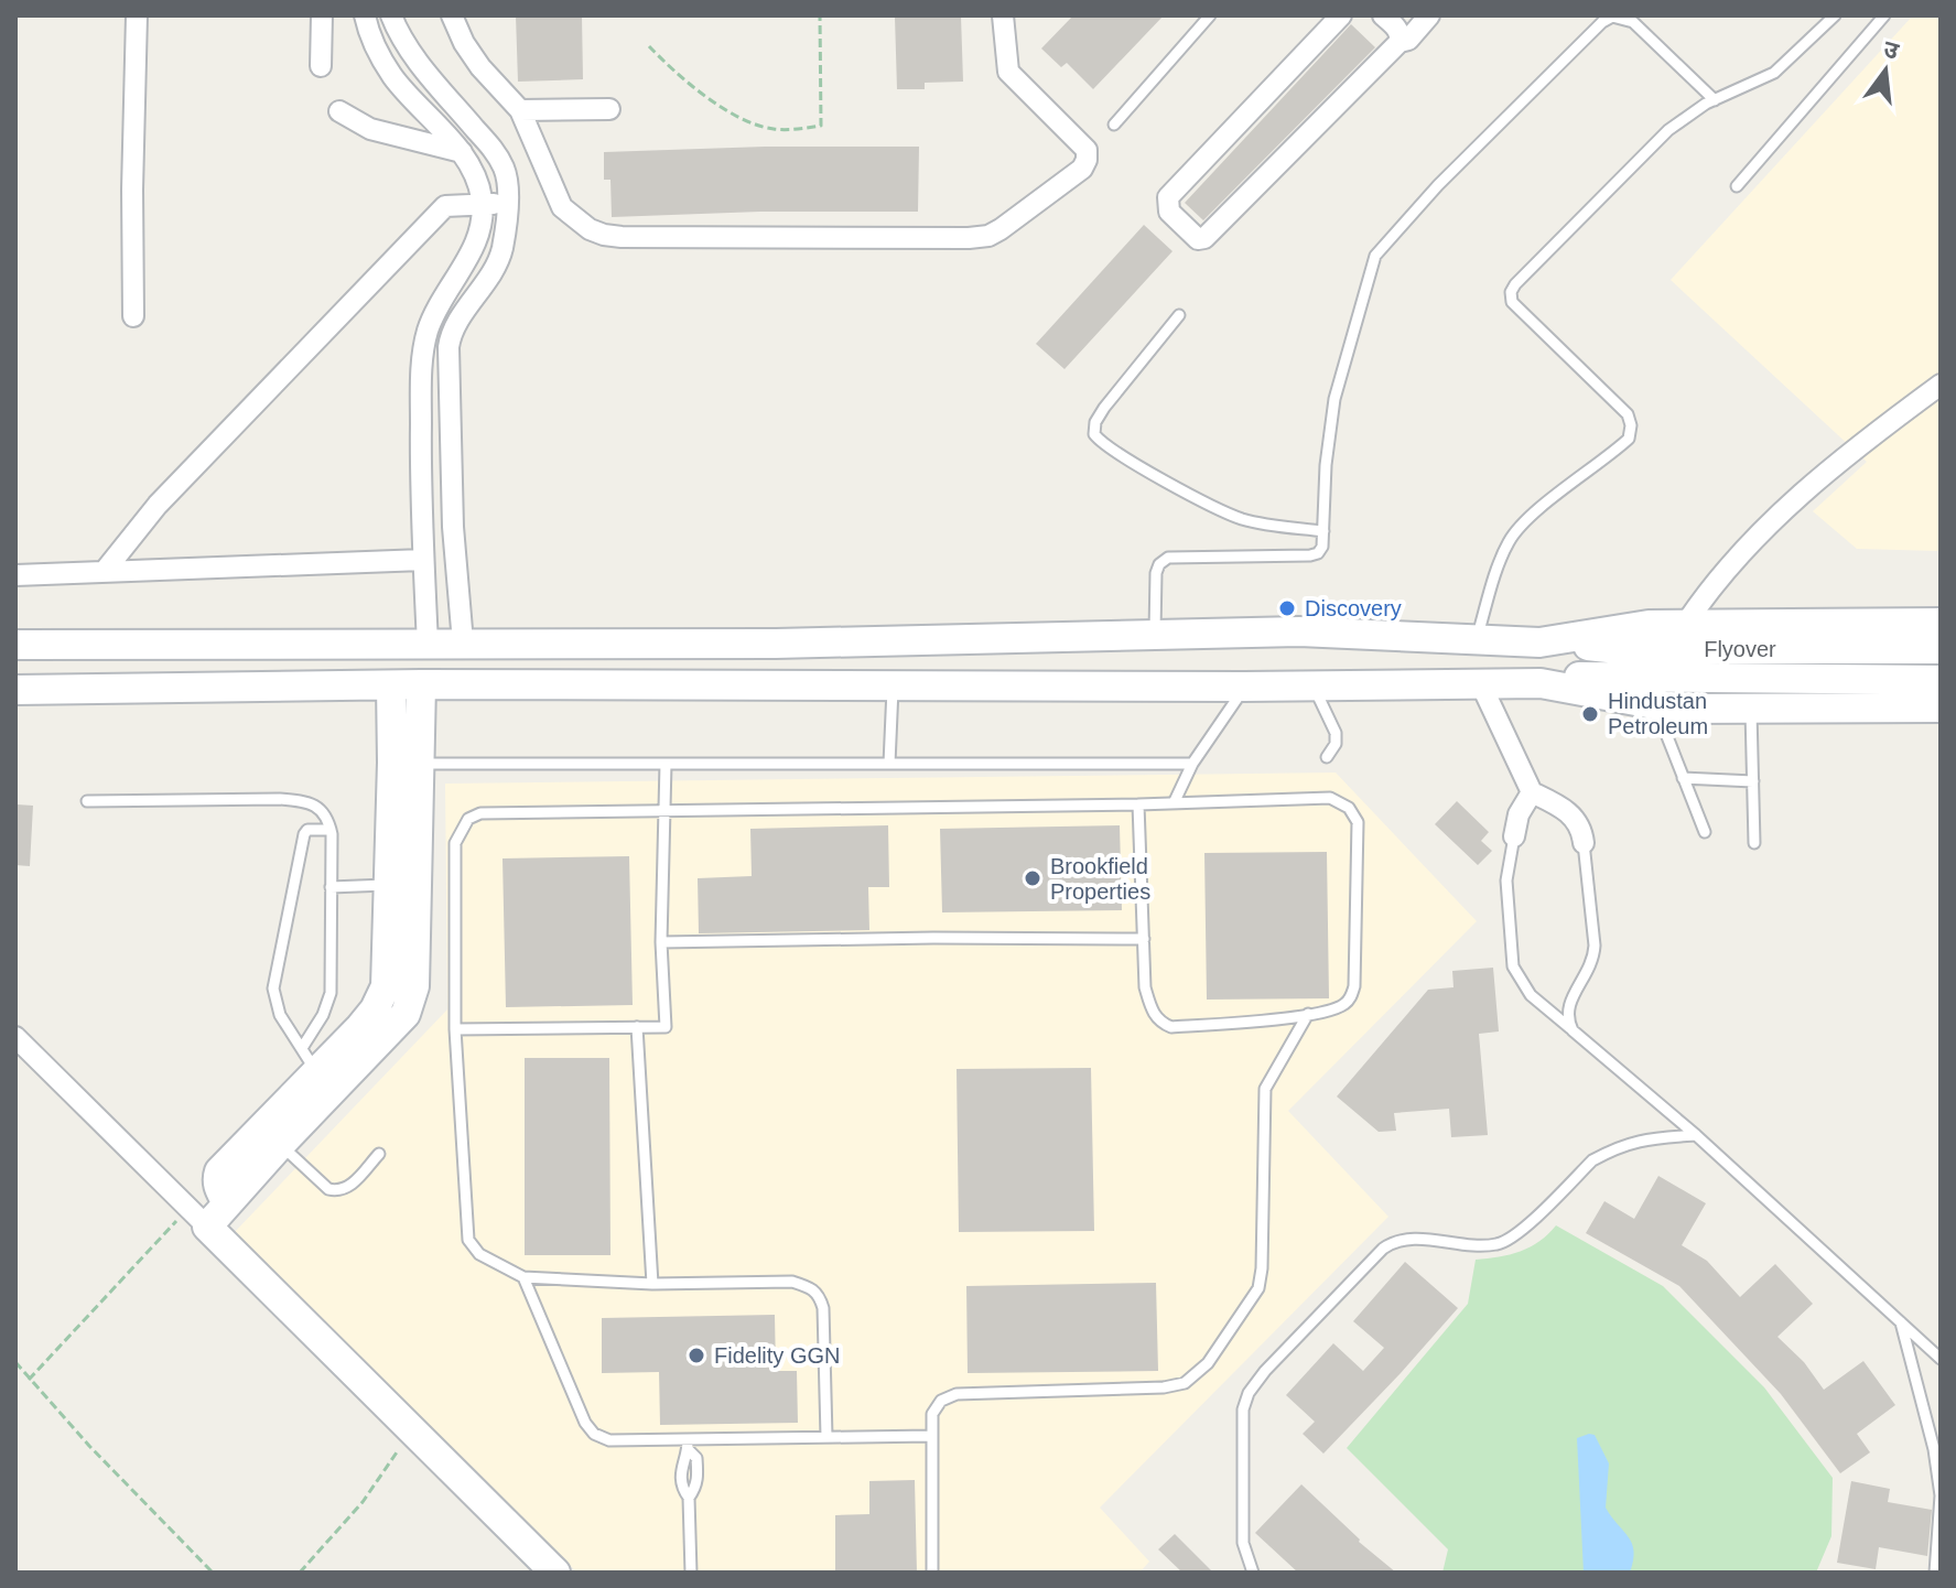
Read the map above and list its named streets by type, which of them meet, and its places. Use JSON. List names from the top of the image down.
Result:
{
  "streets": {
    "main road": ["Flyover"]
  },
  "places": [
    "Discovery",
    "Hindustan Petroleum",
    "Brookfield Properties",
    "Fidelity GGN"
  ],
  "north": "top"
}
